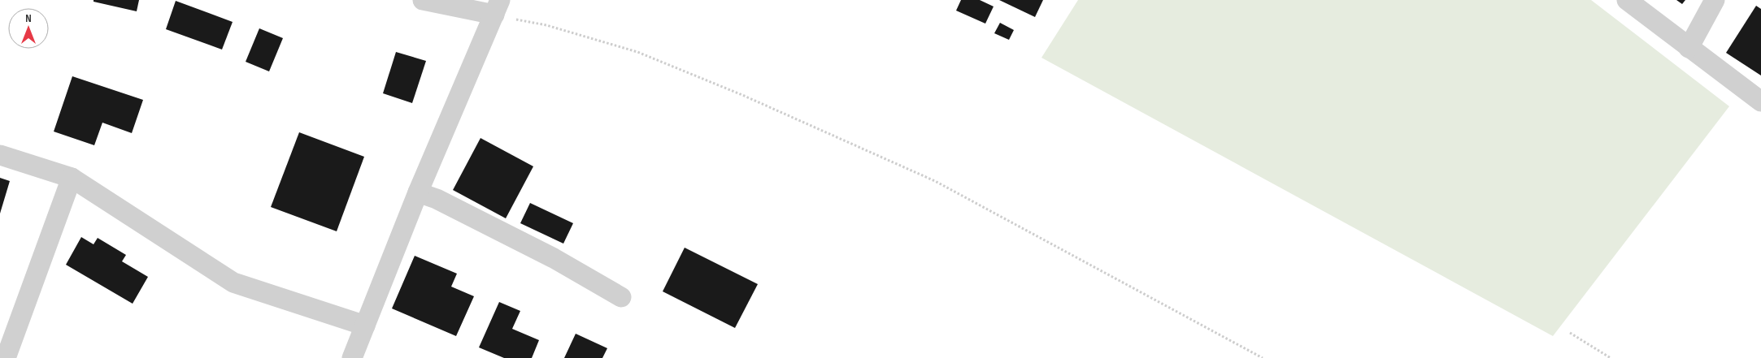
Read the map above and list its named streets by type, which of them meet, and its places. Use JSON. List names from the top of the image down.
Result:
{
  "north": "top"
}
